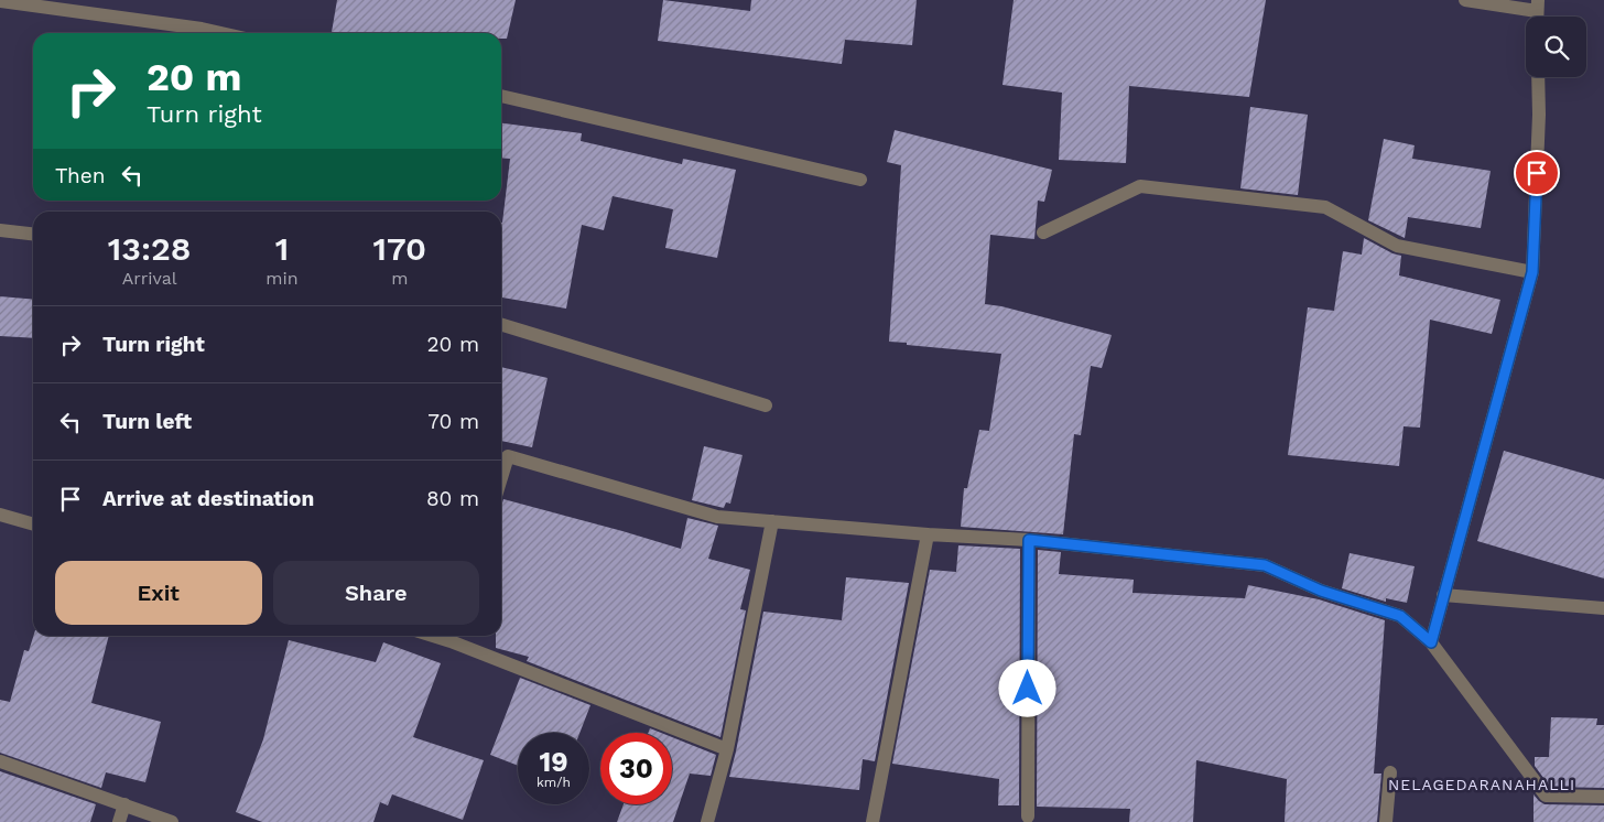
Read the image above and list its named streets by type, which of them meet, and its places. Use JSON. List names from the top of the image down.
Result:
{
  "districts": ["NELAGEDARANAHALLI"],
  "page": {
    "turn": ["20 m", "Turn right"],
    "then": "Then",
    "eta": [
      "13:28",
      "Arrival",
      "1",
      "min",
      "170",
      "m"
    ],
    "list": [
      {
        "name": "Turn right",
        "value": "20 m"
      },
      {
        "name": "Turn left",
        "value": "70 m"
      },
      {
        "name": "Arrive at destination",
        "value": "80 m"
      }
    ],
    "buttons": ["Exit", "Share"],
    "speed": "19 km/h",
    "limit": "30"
  }
}
